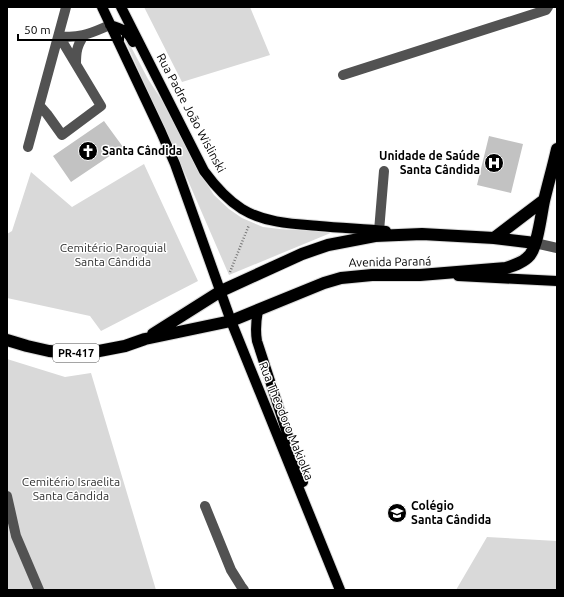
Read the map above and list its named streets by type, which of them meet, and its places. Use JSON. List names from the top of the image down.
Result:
{
  "streets": {
    "highway": ["Avenida Paraná", "PR-417"],
    "main road": ["Rua Padre João Wislinski", "Rua Theodoro Makiolka"]
  },
  "crossings": [
    ["Rua Padre João Wislinski", "Avenida Paraná"],
    ["Avenida Paraná", "PR-417"],
    ["Avenida Paraná", "Rua Theodoro Makiolka"],
    ["PR-417", "Rua Theodoro Makiolka"]
  ],
  "parks": ["Cemitério Paroquial Santa Cândida", "Cemitério Israelita Santa Cândida"],
  "places": {
    "church": ["Santa Cândida"],
    "hospital": ["Unidade de Saúde Santa Cândida"],
    "school or university": ["Colégio Santa Cândida"]
  },
  "scale_bar": "50 m"
}
